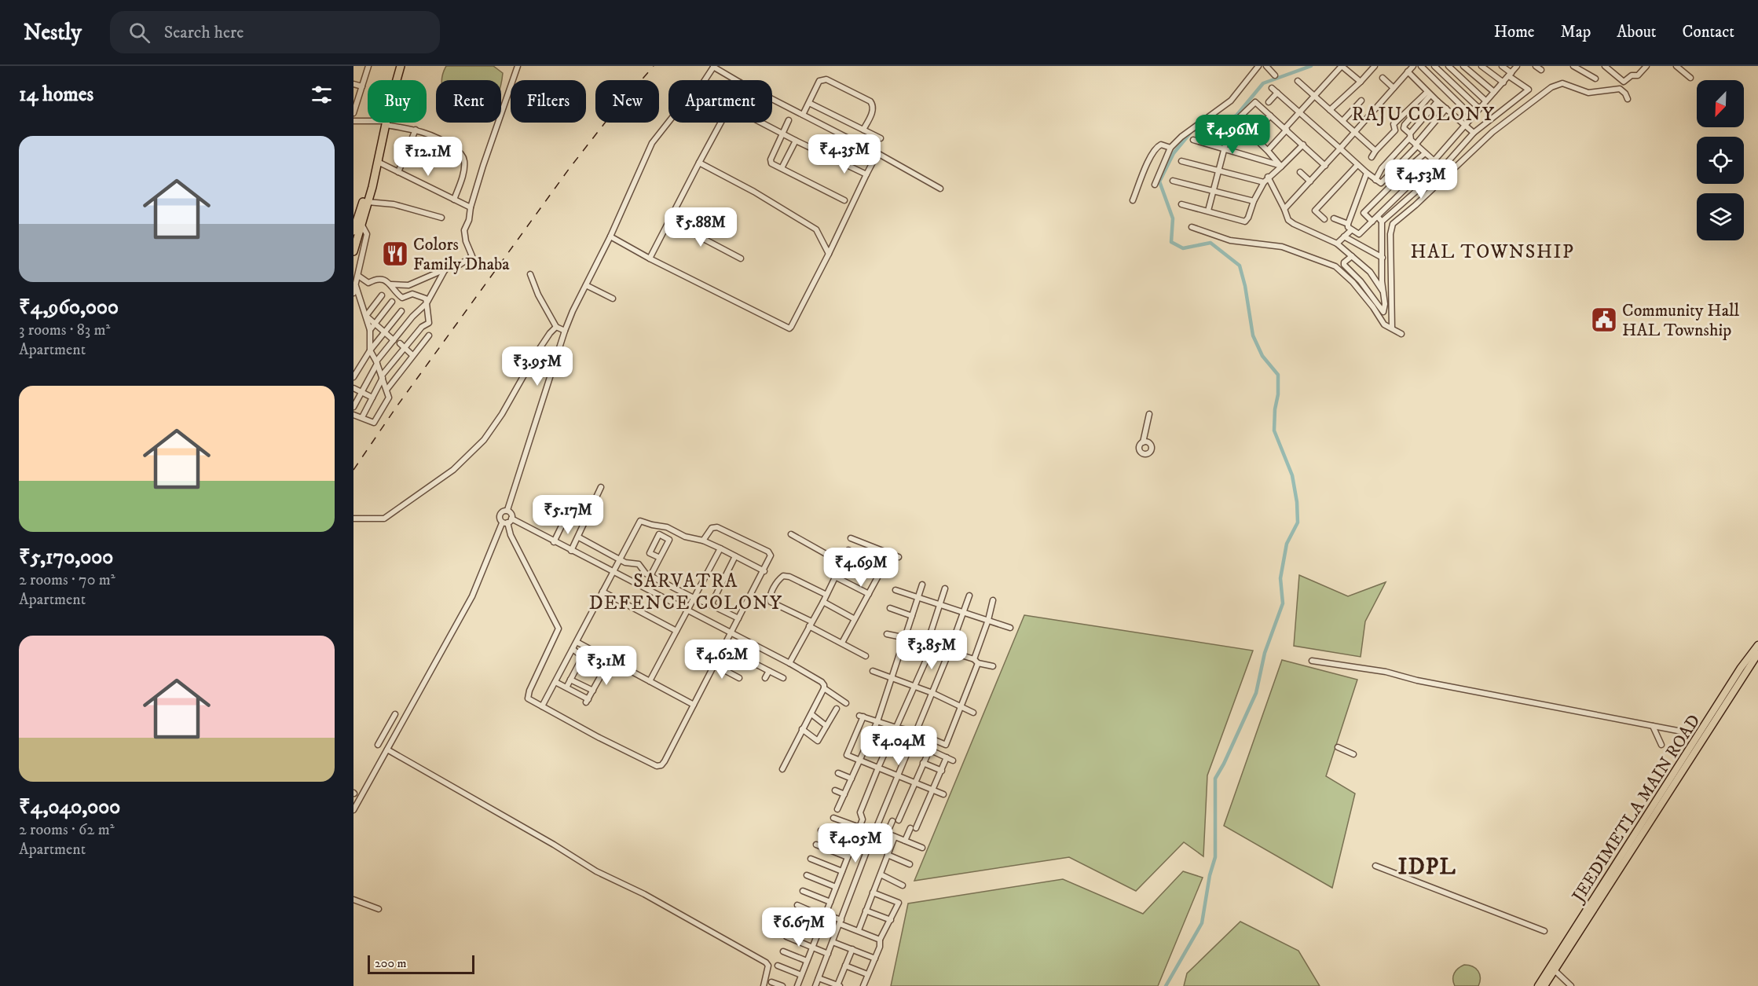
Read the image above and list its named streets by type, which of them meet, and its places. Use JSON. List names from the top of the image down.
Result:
{
  "streets": {
    "main road": ["JEEDIMETLA MAIN ROAD"]
  },
  "districts": [
    "RAJU COLONY",
    "HAL TOWNSHIP",
    "SARVATRA DEFENCE COLONY",
    "IDPL"
  ],
  "places": {
    "restaurant": ["Colors Family Dhaba"],
    "public building": ["Community Hall HAL Township"]
  },
  "scale_bar": "200 m",
  "north": "bottom left",
  "page": {
    "header": "Nestly",
    "search": "Search here",
    "nav": [
      "Home",
      "Map",
      "About",
      "Contact"
    ],
    "heading": "14 homes",
    "chip": [
      "Buy",
      "Rent",
      "Filters",
      "New",
      "Apartment"
    ],
    "price": [
      "₹4.96M",
      "₹4.35M",
      "₹12.1M",
      "₹4.53M",
      "₹5.88M",
      "₹3.95M",
      "₹5.17M",
      "₹4.69M",
      "₹3.85M",
      "₹4.62M",
      "₹3.1M",
      "₹4.04M",
      "₹4.05M",
      "₹6.67M"
    ],
    "list": [
      {
        "name": "₹4,960,000",
        "note": "3 rooms · 83 m² · Apartment"
      },
      {
        "name": "₹5,170,000",
        "note": "2 rooms · 70 m² · Apartment"
      },
      {
        "name": "₹4,040,000",
        "note": "2 rooms · 62 m² · Apartment"
      }
    ],
    "scale": "200 m"
  }
}
